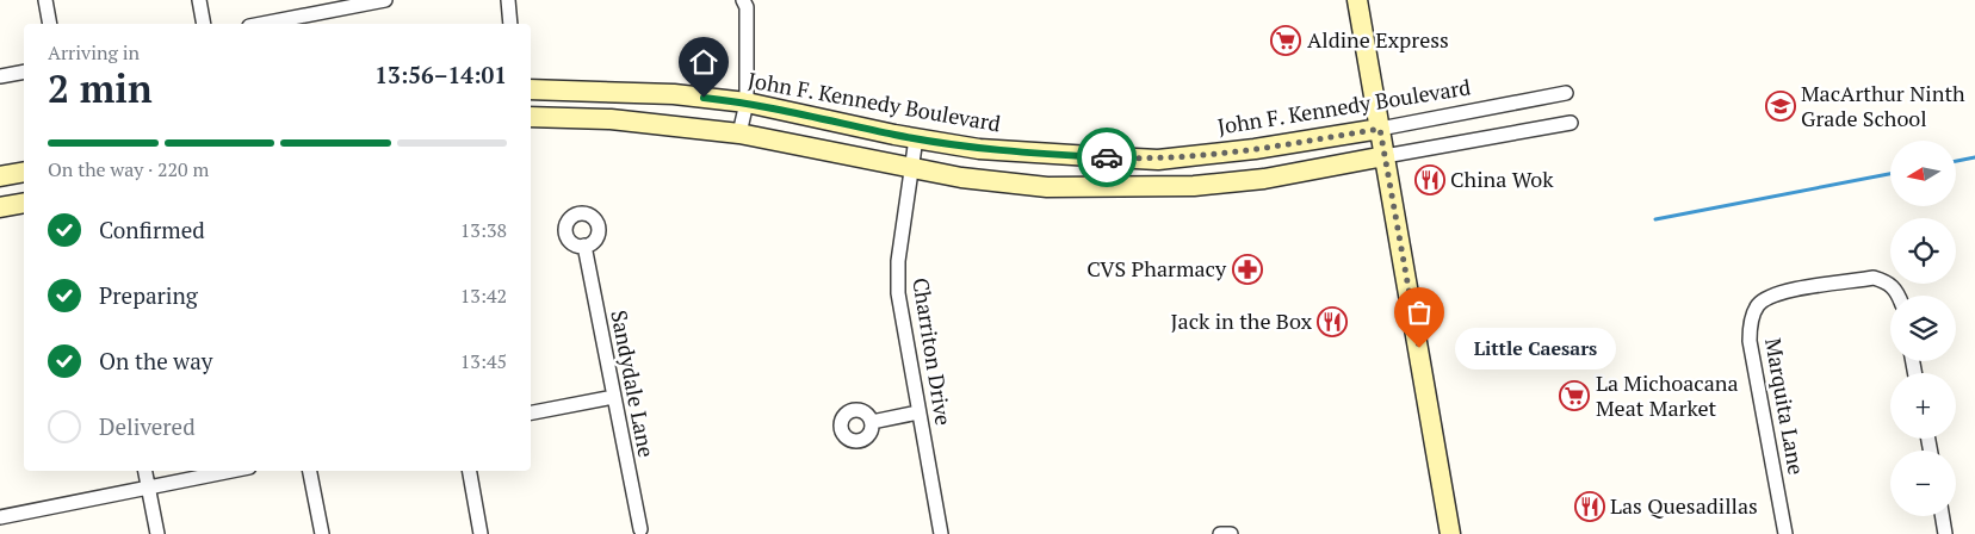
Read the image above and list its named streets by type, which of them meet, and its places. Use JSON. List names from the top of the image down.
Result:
{
  "streets": {
    "main road": ["John F. Kennedy Boulevard"],
    "street": ["Charriton Drive", "Sandydale Lane", "Marquita Lane"]
  },
  "crossings": [
    ["John F. Kennedy Boulevard", "Charriton Drive"]
  ],
  "places": {
    "supermarket": ["Aldine Express", "La Michoacana Meat Market"],
    "school or university": ["MacArthur Ninth Grade School"],
    "restaurant": ["China Wok", "Jack in the Box", "Las Quesadillas"],
    "pharmacy": ["CVS Pharmacy"],
    "other": ["Little Caesars"]
  },
  "north": "left",
  "page": {
    "heading": ["2 min", "Arriving in", "13:56–14:01"],
    "bar": "On the way · 220 m",
    "map_buttons": ["+", "−"],
    "list": [
      ["Confirmed", "13:38"],
      ["Preparing", "13:42"],
      ["On the way", "13:45"],
      "Delivered"
    ],
    "bubble": "Little Caesars"
  }
}
